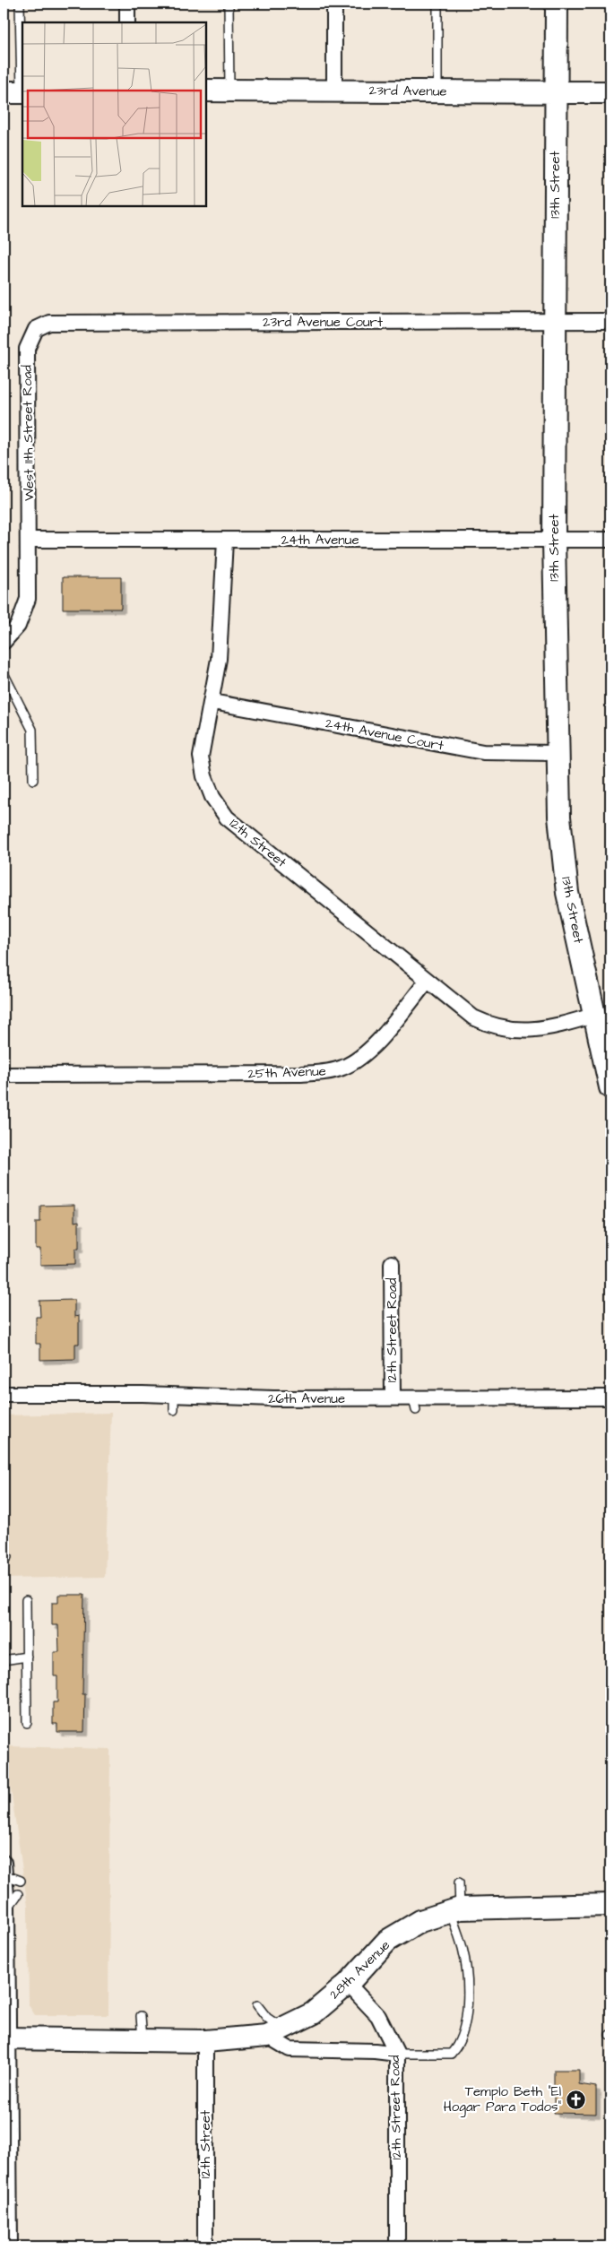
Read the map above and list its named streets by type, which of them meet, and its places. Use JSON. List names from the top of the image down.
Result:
{
  "streets": {
    "street": [
      "23rd Avenue",
      "13th Street",
      "23rd Avenue Court",
      "West 11th Street Road",
      "24th Avenue",
      "24th Avenue Court",
      "12th Street",
      "25th Avenue",
      "12th Street Road",
      "26th Avenue",
      "28th Avenue"
    ]
  },
  "crossings": [
    ["23rd Avenue", "13th Street"],
    ["13th Street", "23rd Avenue Court"],
    ["13th Street", "24th Avenue"],
    ["13th Street", "24th Avenue Court"],
    ["23rd Avenue Court", "West 11th Street Road"],
    ["West 11th Street Road", "24th Avenue"],
    ["24th Avenue", "12th Street"],
    ["24th Avenue Court", "12th Street"],
    ["12th Street", "25th Avenue"],
    ["12th Street", "28th Avenue"],
    ["12th Street Road", "26th Avenue"],
    ["12th Street Road", "28th Avenue"]
  ],
  "places": {
    "church": ["Templo Beth \"El Hogar Para Todos\""]
  }
}
